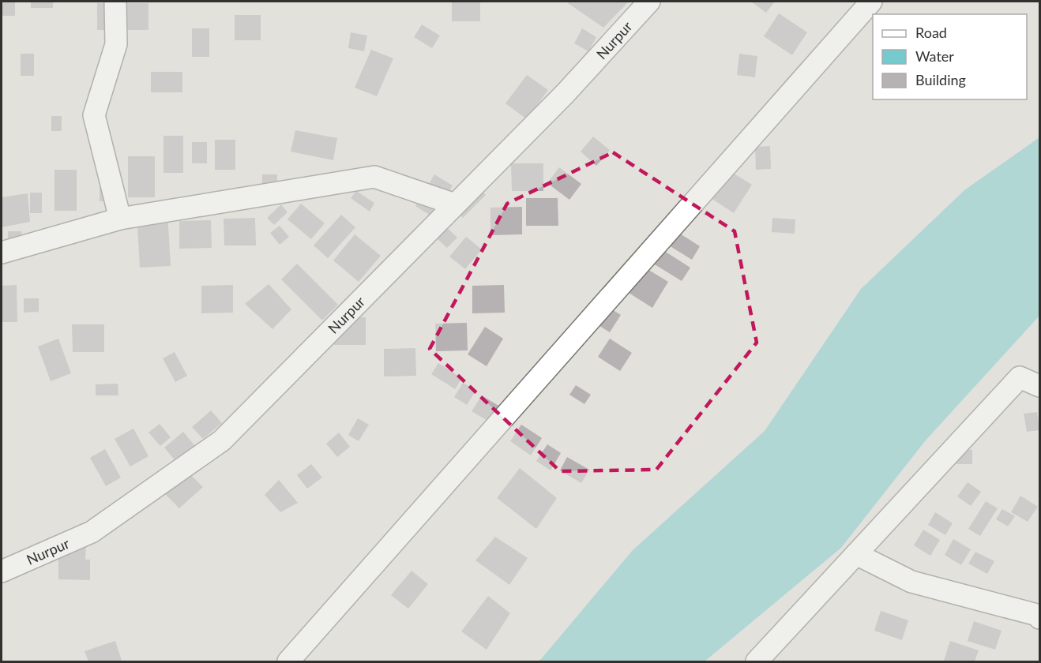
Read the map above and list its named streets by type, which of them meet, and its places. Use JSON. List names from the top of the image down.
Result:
{
  "streets": {
    "street": ["Nurpur"]
  },
  "legend": ["Road", "Water", "Building"]
}
